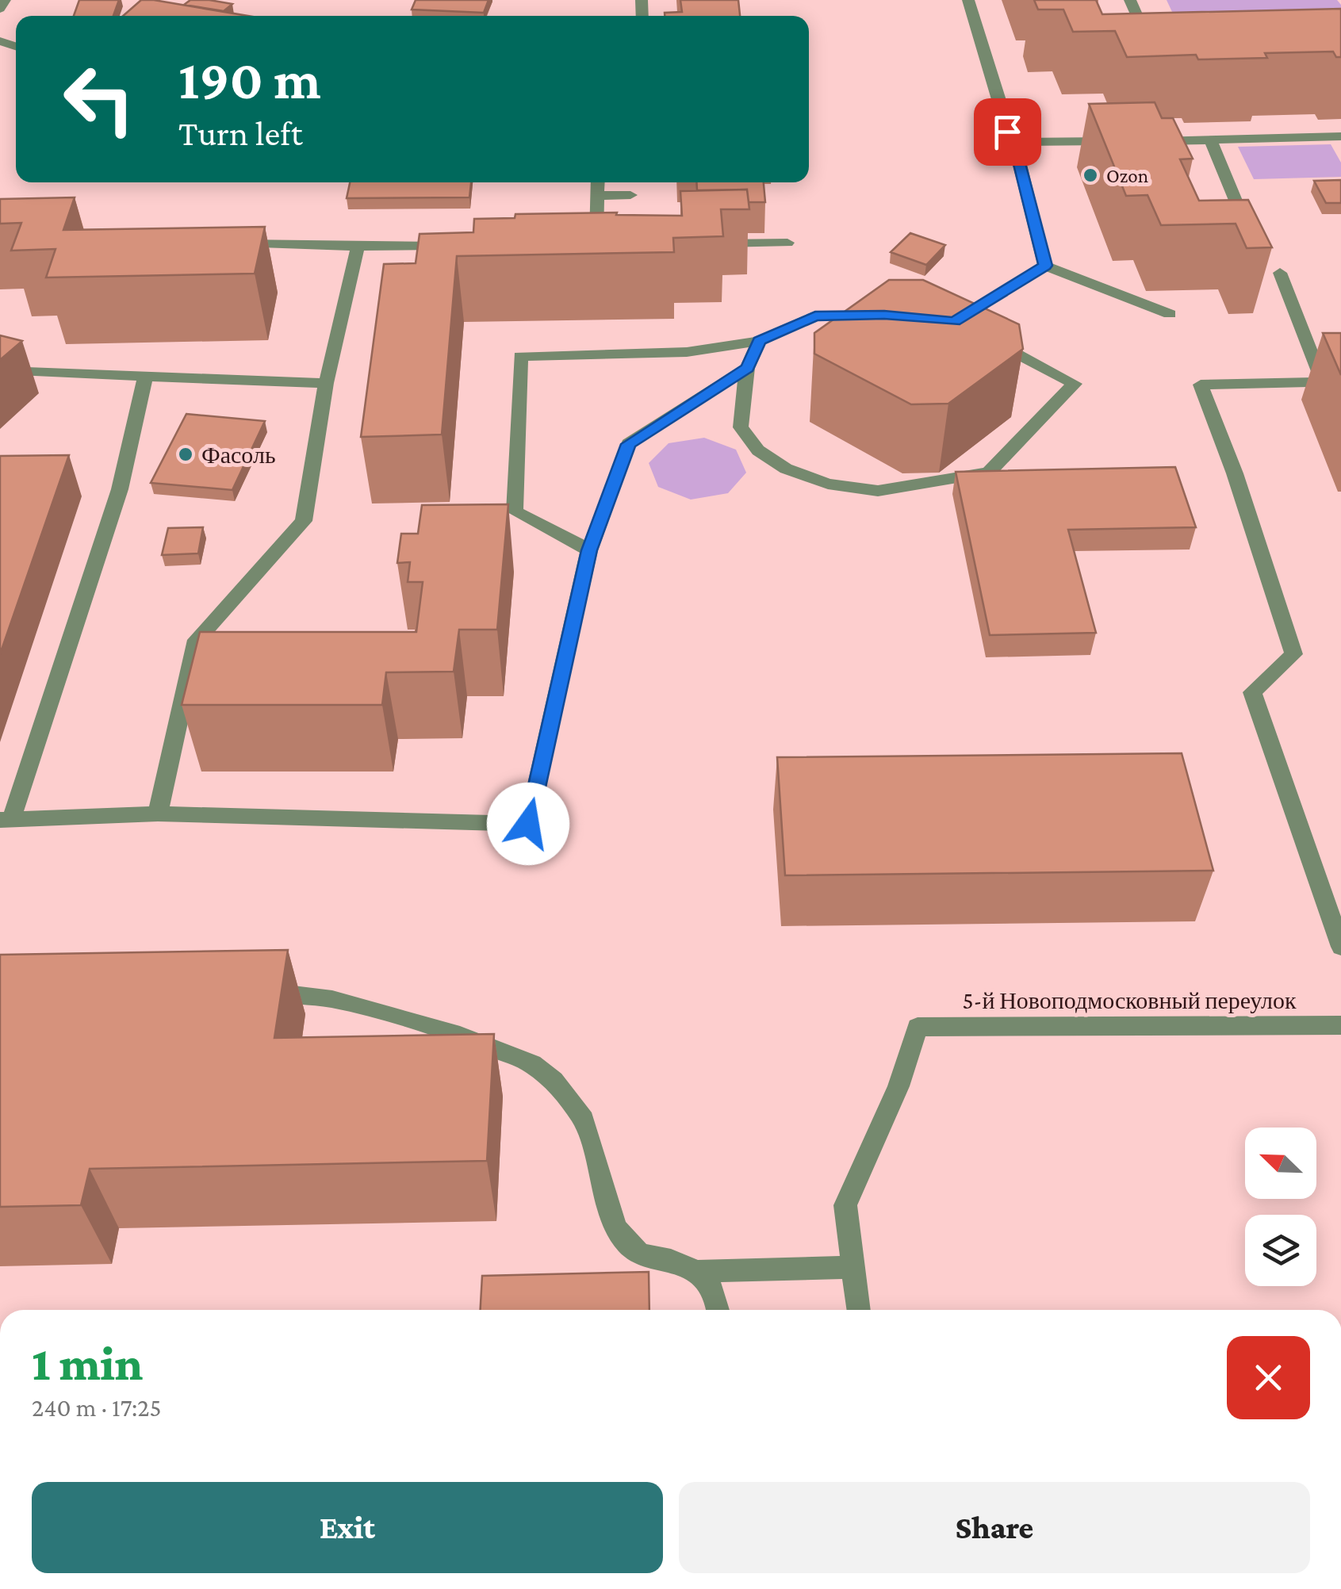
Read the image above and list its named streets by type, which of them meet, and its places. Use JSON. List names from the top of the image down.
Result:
{
  "streets": {
    "street": ["5-й Новоподмосковный переулок"]
  },
  "places": ["Ozon", "Фасоль"],
  "north": "top left",
  "page": {
    "turn": ["190 m", "Turn left"],
    "heading": ["1 min", "240 m · 17:25"],
    "buttons": ["Exit", "Share"]
  }
}
